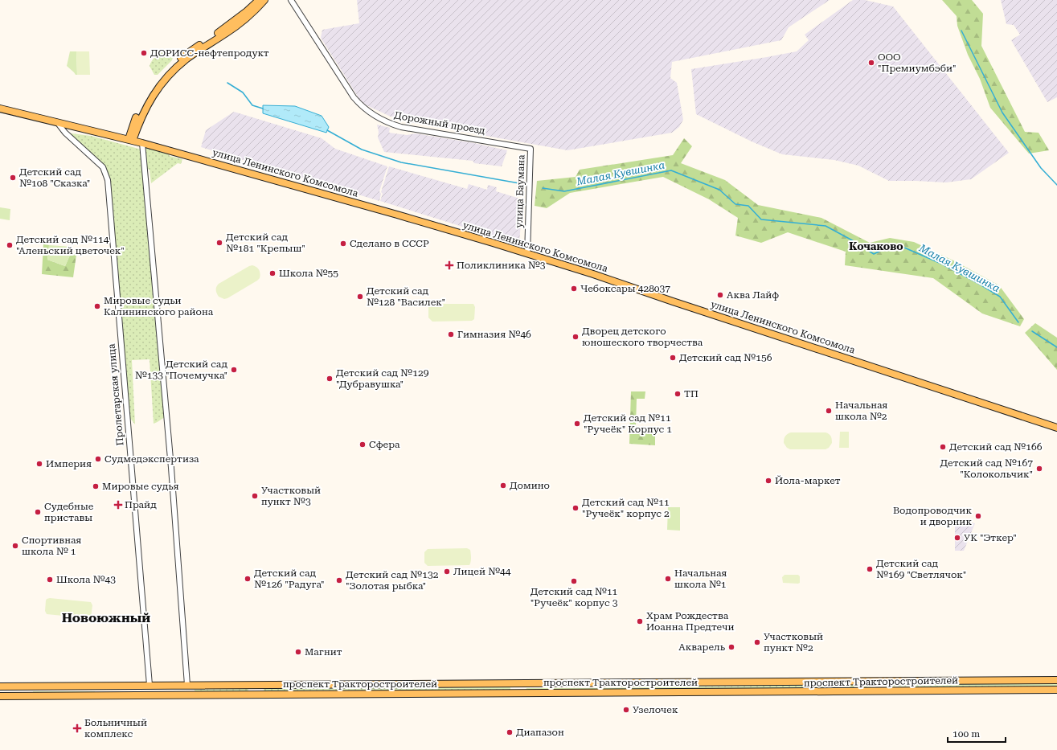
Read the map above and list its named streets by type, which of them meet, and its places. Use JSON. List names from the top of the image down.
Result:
{
  "streets": {
    "main road": ["улица Ленинского Комсомола", "проспект Тракторостроителей"],
    "street": ["Дорожный проезд", "улица Баумана", "Пролетарская улица"]
  },
  "crossings": [
    ["Дорожный проезд", "улица Баумана"],
    ["улица Ленинского Комсомола", "улица Баумана"],
    ["улица Ленинского Комсомола", "Пролетарская улица"],
    ["Пролетарская улица", "проспект Тракторостроителей"]
  ],
  "districts": ["Кочаково", "Новоюжный"],
  "water": ["Малая Кувшинка"],
  "places": {
    "other": [
      "ДОРИСС-нефтепродукт",
      "ООО \"Премиумбэби\"",
      "Детский сад №108 \"Сказка\"",
      "Детский сад №181 \"Крепыш\"",
      "Сделано в СССР",
      "Детский сад №114 \"Аленьский цветочек\"",
      "Школа №55",
      "Чебоксары 428037",
      "Аква Лайф",
      "Детский сад №128 \"Василек\"",
      "Мировые судьи Калининского района",
      "Гимназия №46",
      "Дворец детского юношеского творчества",
      "Детский сад №156",
      "Детский сад №133 \"Почемучка\"",
      "Детский сад №129 \"Дубравушка\"",
      "ТП",
      "Начальная школа №2",
      "Детский сад №11 \"Ручеёк\" Корпус 1",
      "Сфера",
      "Детский сад №166",
      "Судмедэкспертиза",
      "Империя",
      "Детский сад №167 \"Колокольчик\"",
      "Йола-маркет",
      "Домино",
      "Мировые судья",
      "Участковый пункт №3",
      "Детский сад №11 \"Ручеёк\" корпус 2",
      "Судебные приставы",
      "Водопроводчик и дворник",
      "УК \"Эткер\"",
      "Спортивная школа № 1",
      "Детский сад №169 \"Светлячок\"",
      "Лицей №44",
      "Детский сад №126 \"Радуга\"",
      "Начальная школа №1",
      "Школа №43",
      "Детский сад №132 \"Золотая рыбка\"",
      "Детский сад №11 \"Ручеёк\" корпус 3",
      "Храм Рождества Иоанна Предтечи",
      "Участковый пункт №2",
      "Акварель",
      "Магнит",
      "Узелочек",
      "Диапазон"
    ],
    "health": ["Поликлиника №3", "Прайд", "Больничный комплекс"]
  },
  "scale_bar": "100 m"
}
